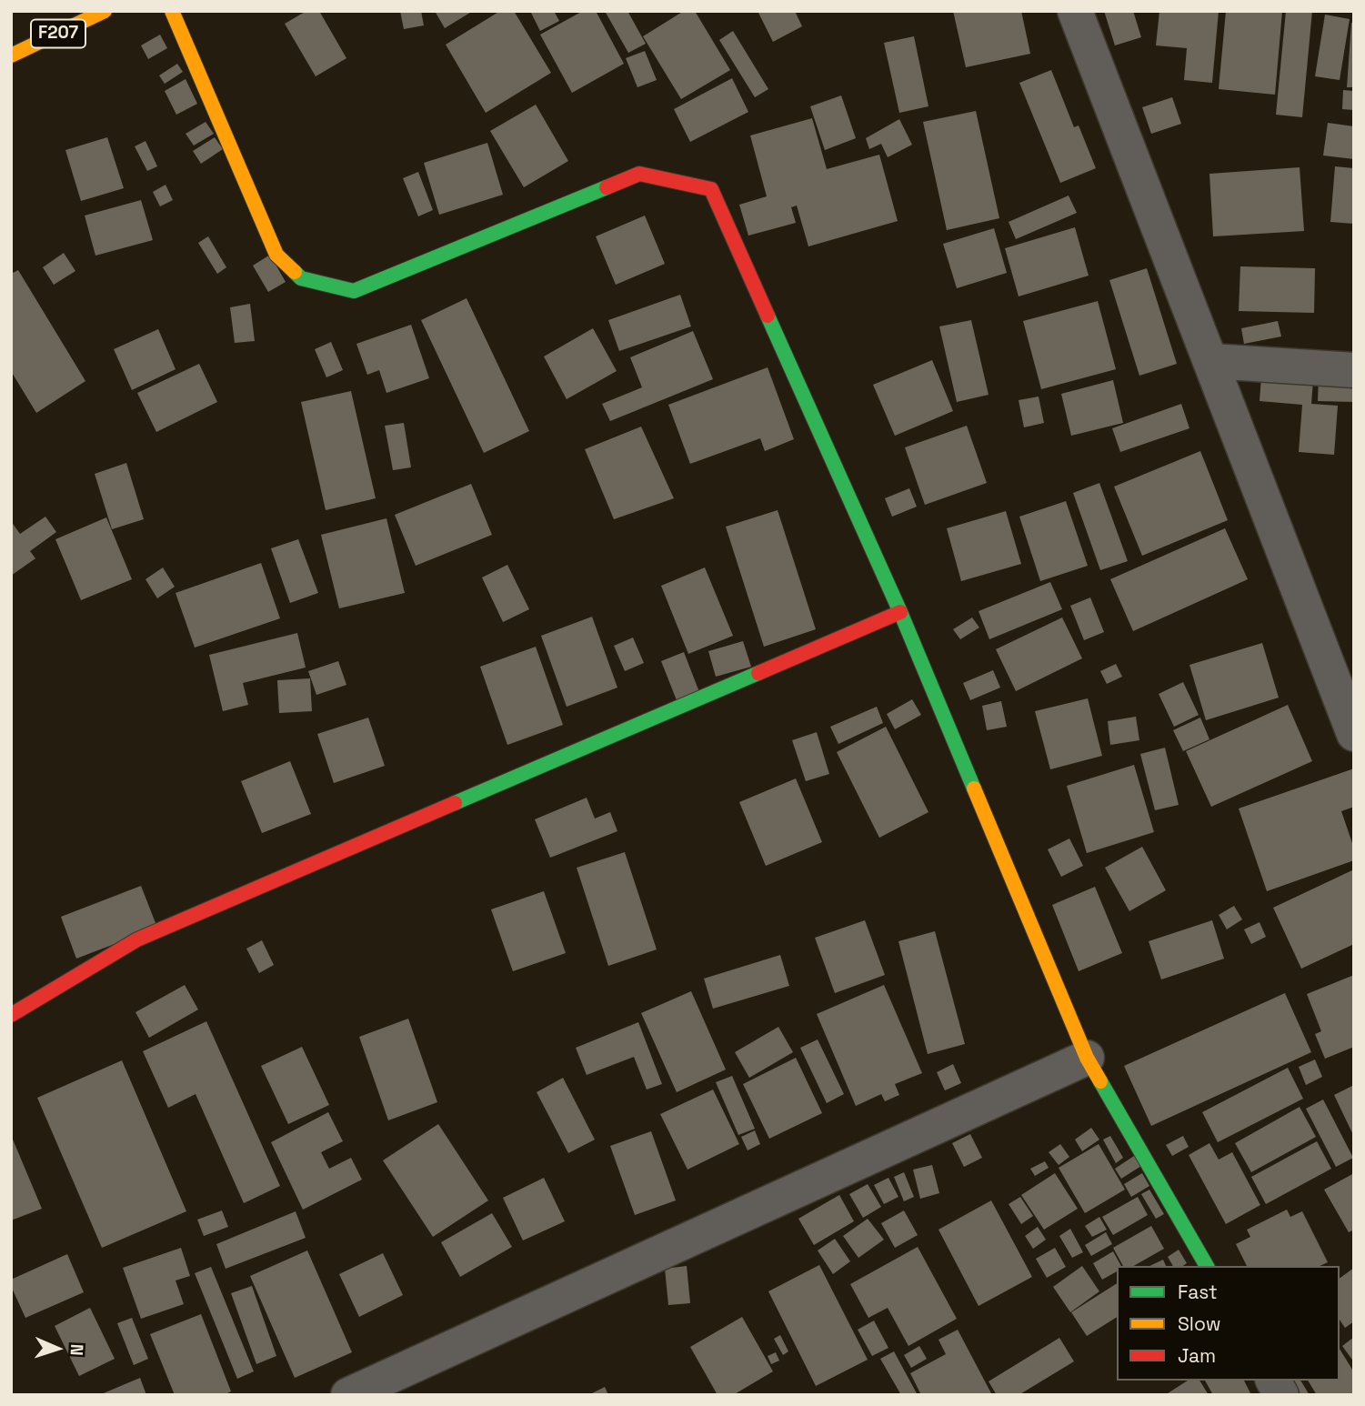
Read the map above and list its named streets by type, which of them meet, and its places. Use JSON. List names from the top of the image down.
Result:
{
  "streets": {
    "street": ["F207"]
  },
  "legend": ["Fast", "Slow", "Jam"],
  "north": "right"
}
